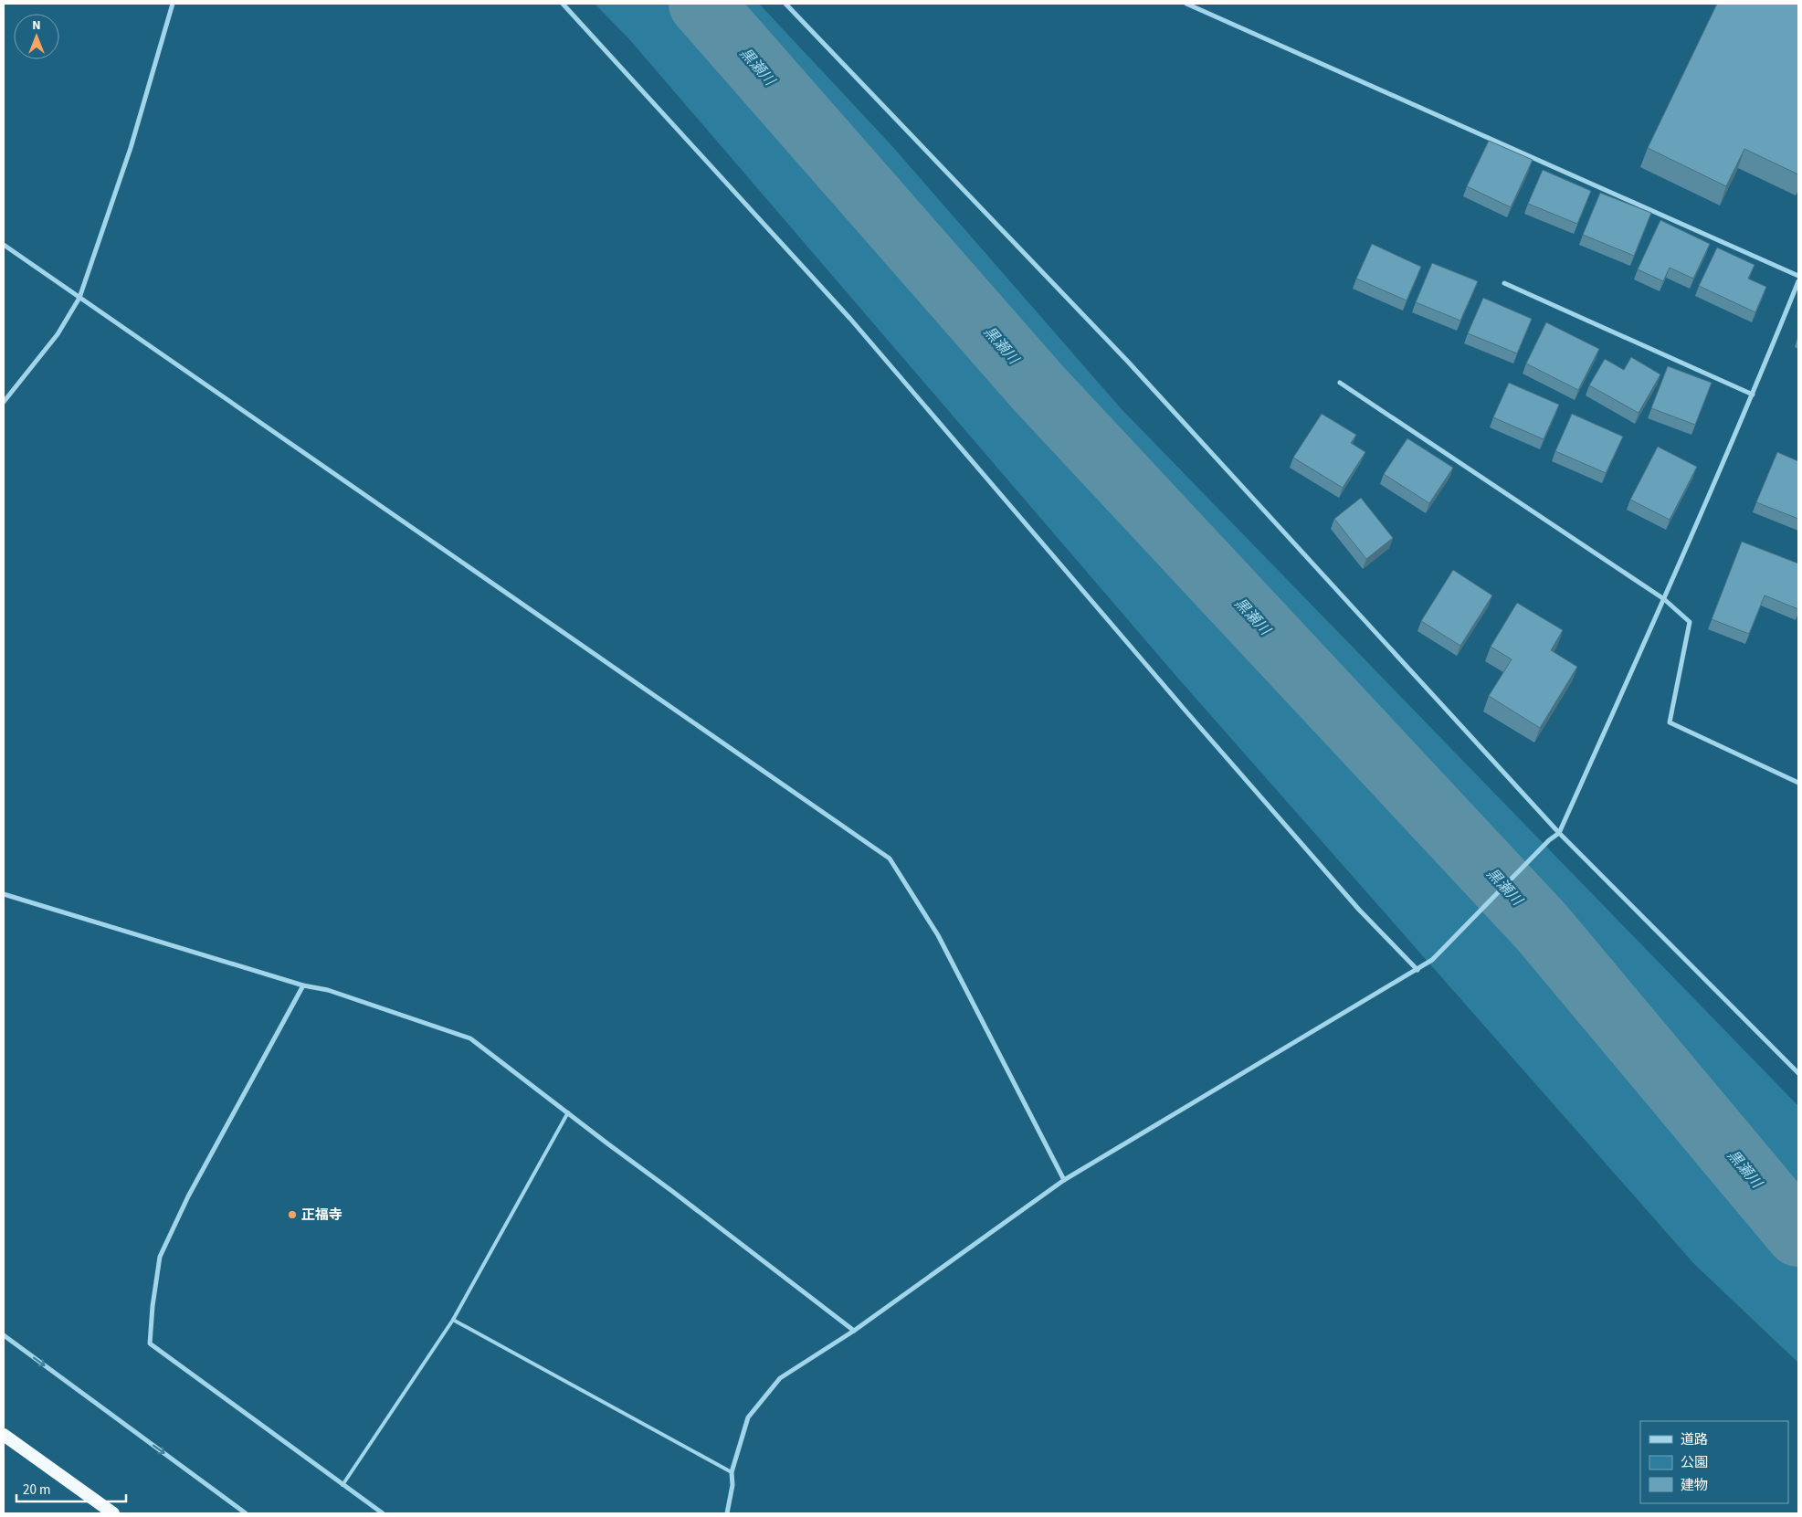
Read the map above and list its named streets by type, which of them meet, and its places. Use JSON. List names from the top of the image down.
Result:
{
  "water": ["黒瀬川"],
  "places": ["正福寺"],
  "legend": ["道路", "公園", "建物"],
  "scale_bar": "20 m",
  "north": "top"
}
